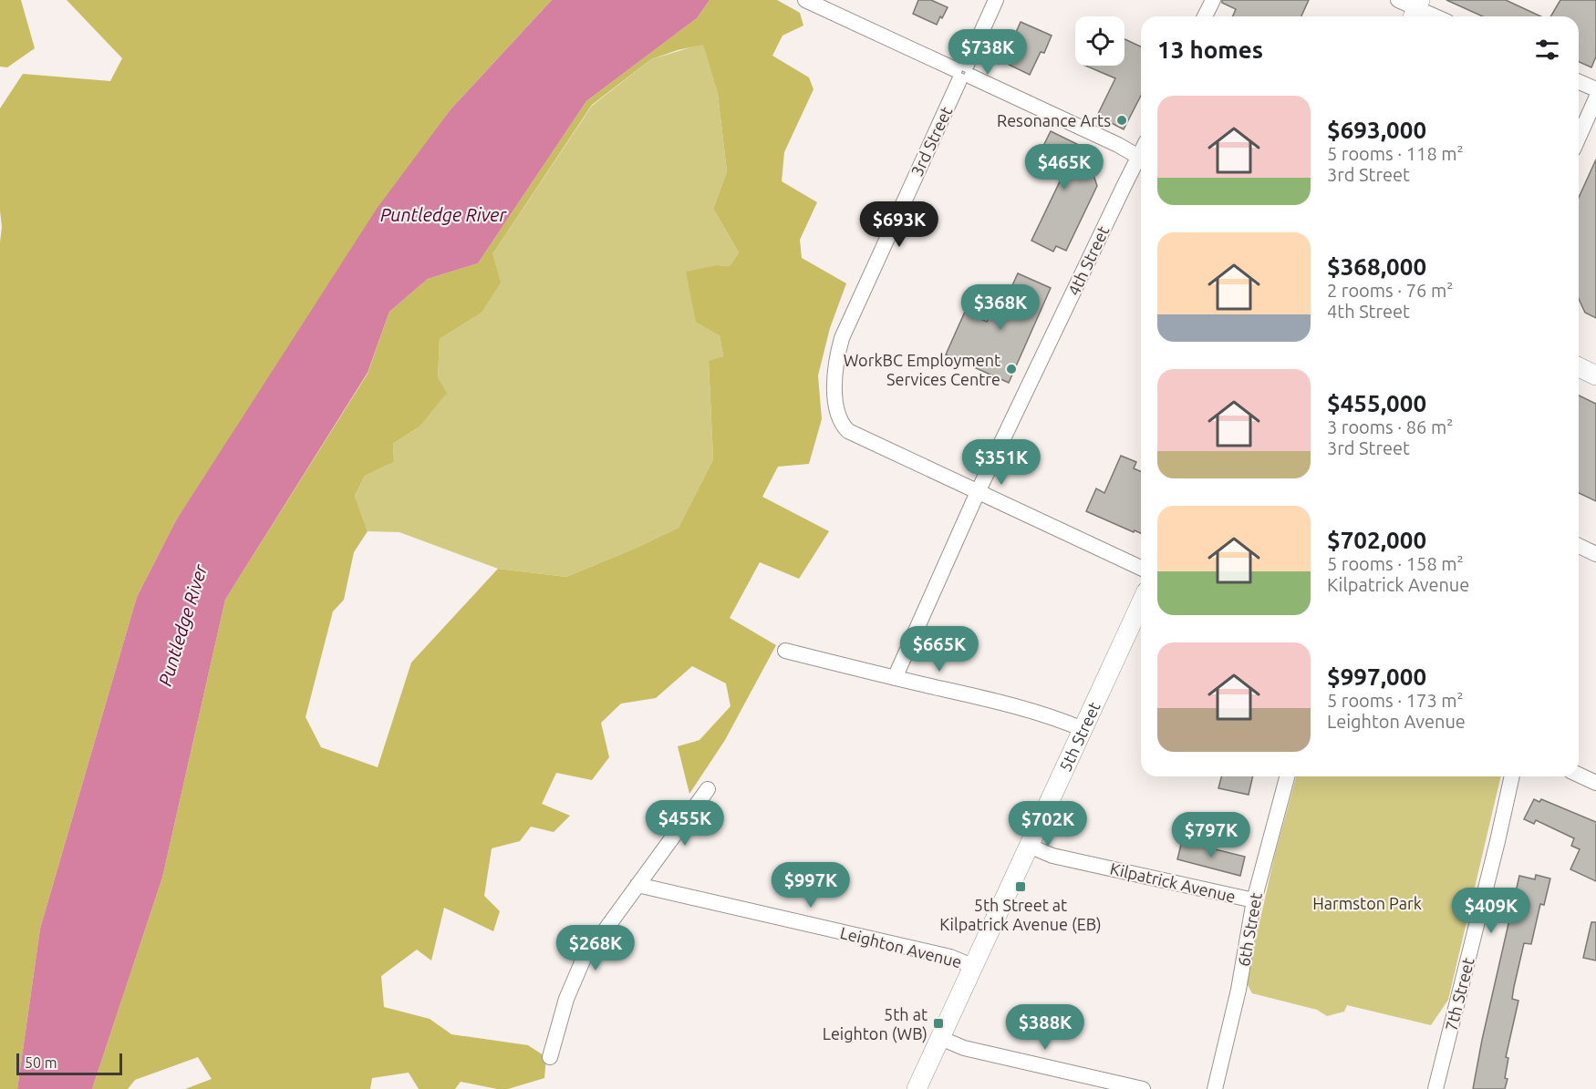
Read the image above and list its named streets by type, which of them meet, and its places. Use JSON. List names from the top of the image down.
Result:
{
  "streets": {
    "street": [
      "3rd Street",
      "4th Street",
      "5th Street",
      "Kilpatrick Avenue",
      "6th Street",
      "Leighton Avenue",
      "7th Street"
    ]
  },
  "crossings": [
    ["3rd Street", "4th Street"],
    ["5th Street", "Kilpatrick Avenue"],
    ["5th Street", "Leighton Avenue"],
    ["Kilpatrick Avenue", "6th Street"]
  ],
  "water": ["Puntledge River"],
  "parks": ["Harmston Park"],
  "places": {
    "other": ["Resonance Arts", "WorkBC Employment Services Centre"],
    "transit": ["5th Street at Kilpatrick Avenue (EB)", "5th at Leighton (WB)"]
  },
  "scale_bar": "50 m",
  "page": {
    "heading": "13 homes",
    "price": [
      "$738K",
      "$465K",
      "$693K",
      "$368K",
      "$351K",
      "$665K",
      "$455K",
      "$702K",
      "$797K",
      "$997K",
      "$409K",
      "$268K",
      "$388K"
    ],
    "list": [
      {
        "name": "$693,000",
        "note": "5 rooms · 118 m² · 3rd Street"
      },
      {
        "name": "$368,000",
        "note": "2 rooms · 76 m² · 4th Street"
      },
      {
        "name": "$455,000",
        "note": "3 rooms · 86 m² · 3rd Street"
      },
      {
        "name": "$702,000",
        "note": "5 rooms · 158 m² · Kilpatrick Avenue"
      },
      {
        "name": "$997,000",
        "note": "5 rooms · 173 m² · Leighton Avenue"
      }
    ],
    "scale": "50 m"
  }
}
